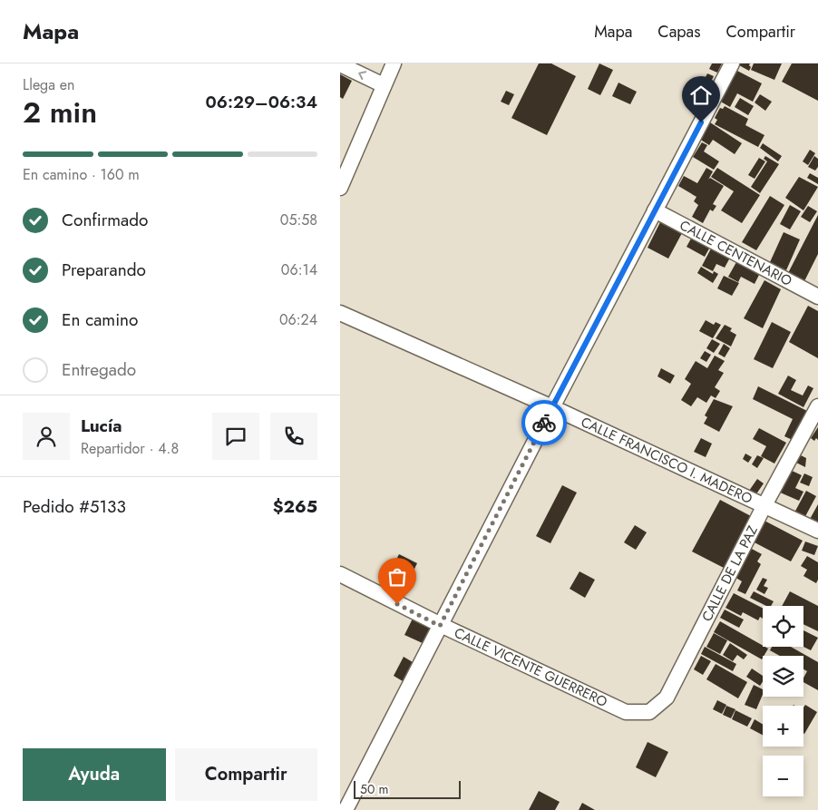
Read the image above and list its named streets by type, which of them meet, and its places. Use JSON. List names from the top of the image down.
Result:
{
  "streets": {
    "street": [
      "CALLE CENTENARIO",
      "CALLE FRANCISCO I. MADERO",
      "CALLE DE LA PAZ",
      "CALLE VICENTE GUERRERO"
    ]
  },
  "crossings": [
    ["CALLE FRANCISCO I. MADERO", "CALLE DE LA PAZ"],
    ["CALLE DE LA PAZ", "CALLE VICENTE GUERRERO"]
  ],
  "scale_bar": "50 m",
  "page": {
    "header": "Mapa",
    "nav": ["Mapa", "Capas", "Compartir"],
    "heading": ["2 min", "Llega en", "06:29–06:34"],
    "panel": [
      "Lucía",
      "Repartidor · 4.8",
      "Pedido #5133",
      "$265"
    ],
    "bar": "En camino · 160 m",
    "list": [
      ["Confirmado", "05:58"],
      ["Preparando", "06:14"],
      ["En camino", "06:24"],
      "Entregado"
    ],
    "map_buttons": ["+", "−"],
    "buttons": ["Ayuda", "Compartir"],
    "scale": "50 m"
  }
}
